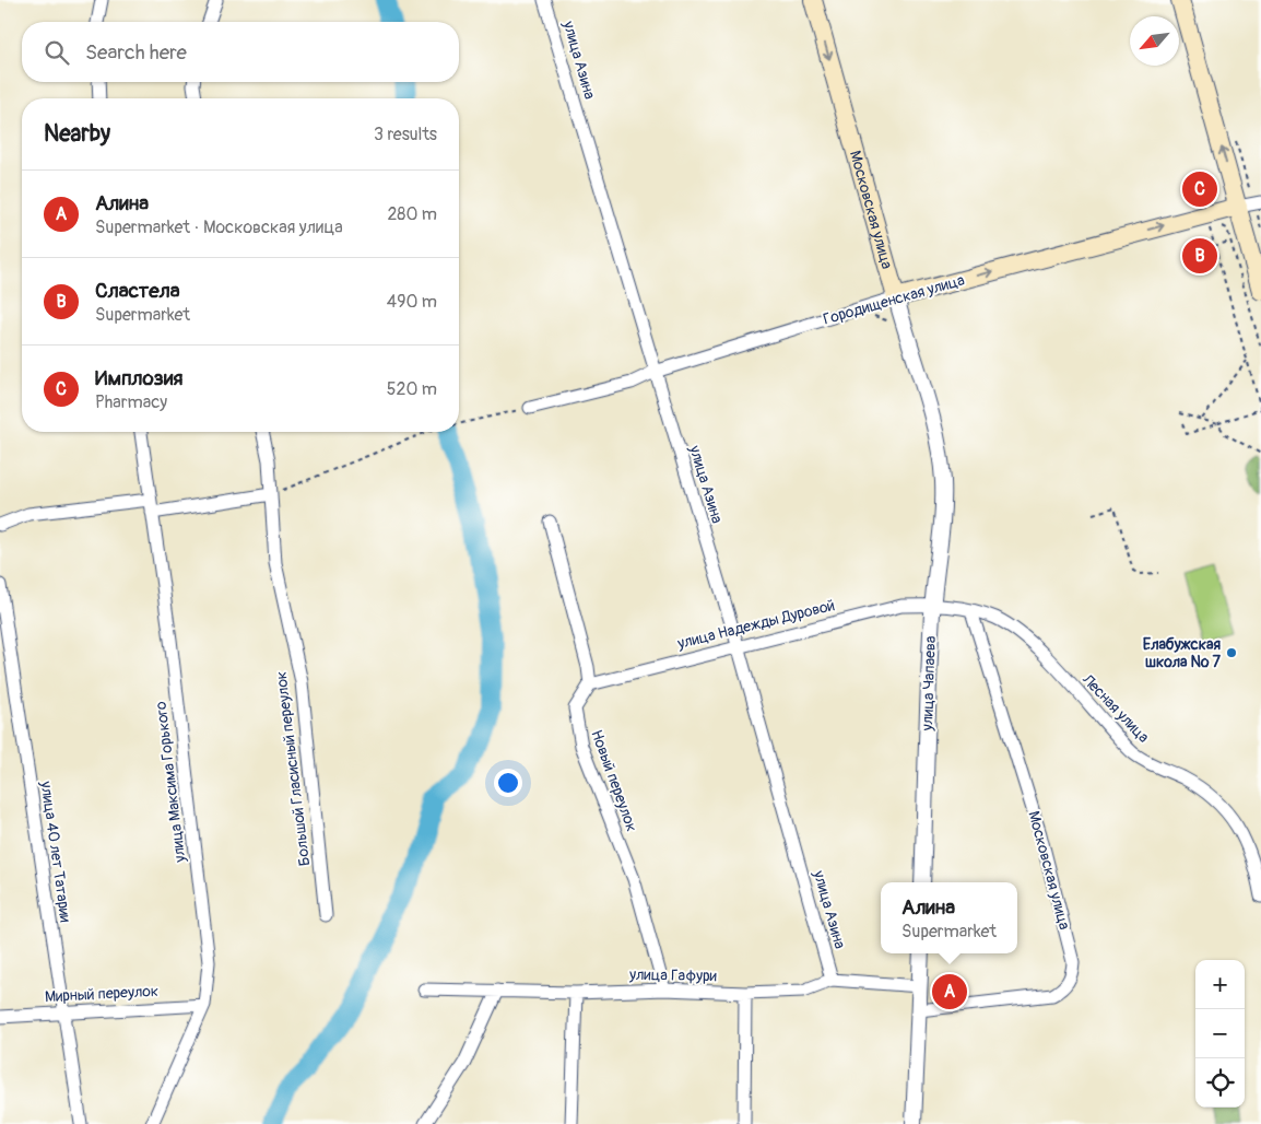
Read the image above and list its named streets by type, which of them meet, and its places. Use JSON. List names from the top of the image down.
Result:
{
  "streets": {
    "main road": ["Московская улица", "Городищенская улица"],
    "street": [
      "улица Азина",
      "улица Надежды Дуровой",
      "улица Чапаева",
      "Лесная улица",
      "Большой Гласисный переулок",
      "Новый переулок",
      "улица Максима Горького",
      "улица 40 лет Татарии",
      "улица Гафури",
      "Мирный переулок"
    ]
  },
  "crossings": [
    ["улица Азина", "Городищенская улица"],
    ["улица Азина", "улица Надежды Дуровой"],
    ["улица Азина", "улица Гафури"],
    ["Московская улица", "Городищенская улица"],
    ["Московская улица", "улица Чапаева"],
    ["Московская улица", "Лесная улица"],
    ["улица Надежды Дуровой", "улица Чапаева"],
    ["улица Надежды Дуровой", "Лесная улица"],
    ["улица Надежды Дуровой", "Новый переулок"],
    ["улица Чапаева", "Лесная улица"],
    ["Новый переулок", "улица Гафури"],
    ["улица Максима Горького", "Мирный переулок"],
    ["улица 40 лет Татарии", "Мирный переулок"]
  ],
  "one_way": ["Городищенская улица"],
  "places": ["Елабужская школа № 7"],
  "north": "bottom left",
  "page": {
    "search": "Search here",
    "heading": ["Nearby", "3 results"],
    "pins": ["C", "B", "A"],
    "list": [
      {
        "mark": "A",
        "name": "Алина",
        "note": "Supermarket · Московская улица",
        "value": "280 m"
      },
      {
        "mark": "B",
        "name": "Сластела",
        "note": "Supermarket",
        "value": "490 m"
      },
      {
        "mark": "C",
        "name": "Имплозия",
        "note": "Pharmacy",
        "value": "520 m"
      }
    ],
    "popup": ["Алина", "Supermarket"],
    "map_buttons": ["+", "−"]
  }
}
